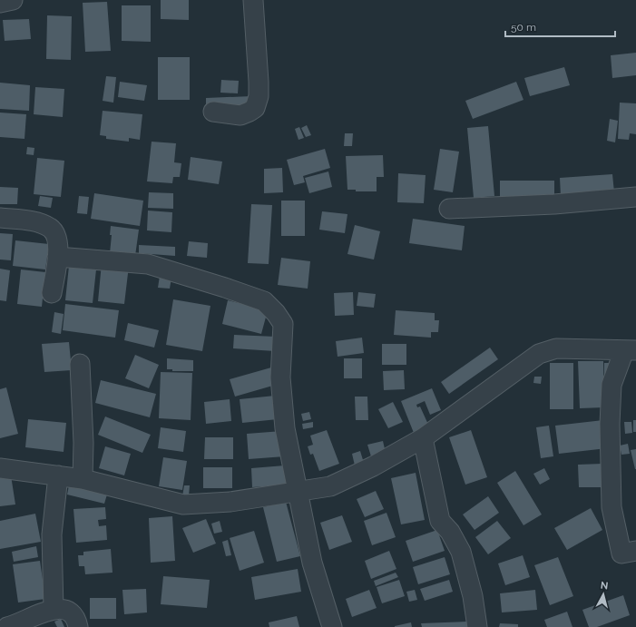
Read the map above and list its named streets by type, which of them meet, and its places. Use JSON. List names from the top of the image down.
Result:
{
  "scale_bar": "50 m",
  "north": "top"
}
